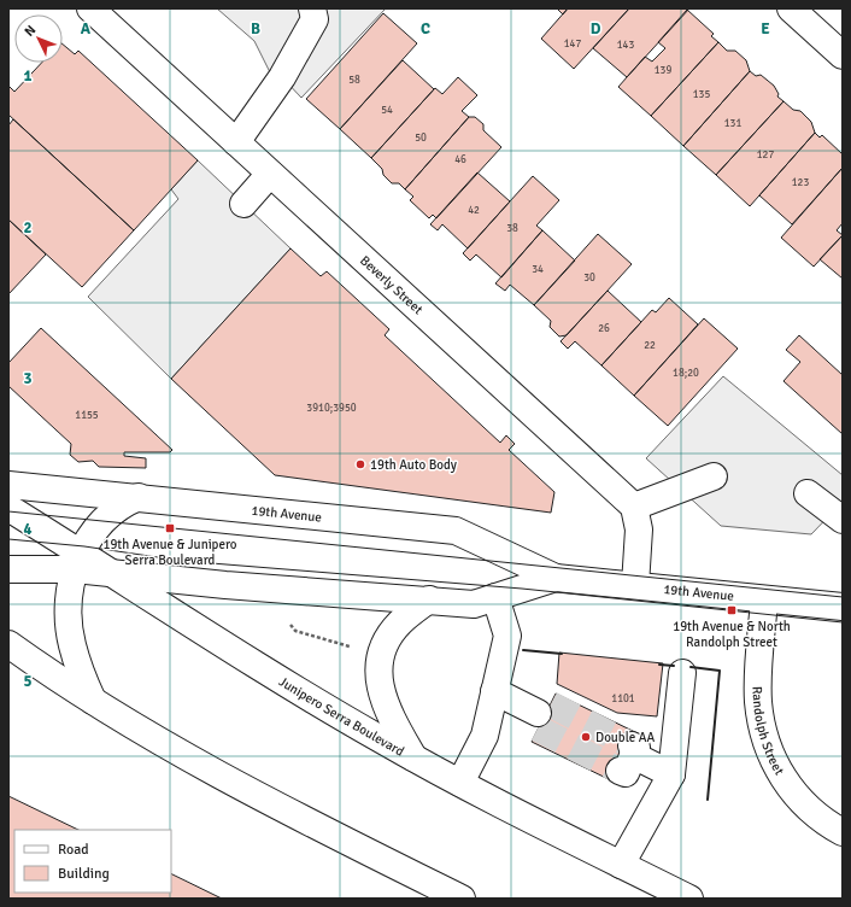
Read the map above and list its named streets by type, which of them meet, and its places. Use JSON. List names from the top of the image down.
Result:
{
  "streets": {
    "main road": [
      "Beverly Street",
      "19th Avenue",
      "Junipero Serra Boulevard",
      "Randolph Street"
    ]
  },
  "crossings": [
    ["19th Avenue", "Junipero Serra Boulevard"],
    ["19th Avenue", "Randolph Street"]
  ],
  "places": {
    "other": ["19th Auto Body", "Double AA"],
    "transit": ["19th Avenue & Junipero Serra Boulevard", "19th Avenue & North Randolph Street"]
  },
  "house_numbers": [
    "147",
    "143",
    "139",
    "58",
    "135",
    "54",
    "131",
    "50",
    "127",
    "46",
    "123",
    "42",
    "38",
    "34",
    "30",
    "26",
    "22",
    "18;20",
    "3910;3950",
    "1155",
    "1101"
  ],
  "legend": ["Road", "Building"],
  "north": "top left",
  "grid": {
    "columns": [
      "A",
      "B",
      "C",
      "D",
      "E"
    ],
    "rows": [
      "1",
      "2",
      "3",
      "4",
      "5"
    ]
  }
}
